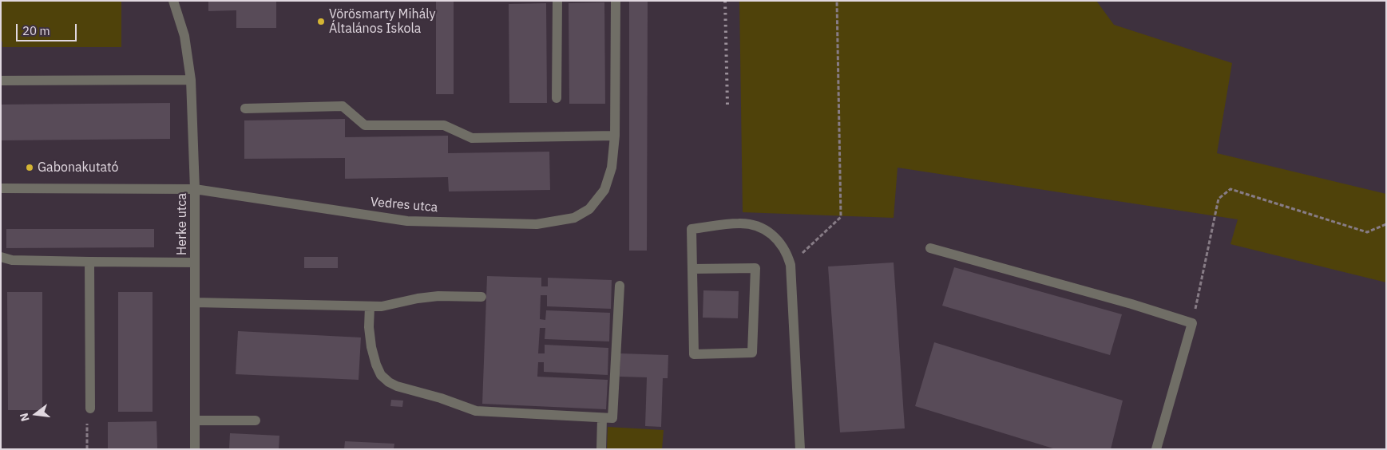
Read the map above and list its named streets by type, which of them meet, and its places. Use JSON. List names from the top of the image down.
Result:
{
  "streets": {
    "street": ["Vedres utca", "Herke utca"]
  },
  "crossings": [
    ["Vedres utca", "Herke utca"]
  ],
  "places": ["Vörösmarty Mihály Általános Iskola", "Gabonakutató"],
  "scale_bar": "20 m",
  "north": "left"
}
